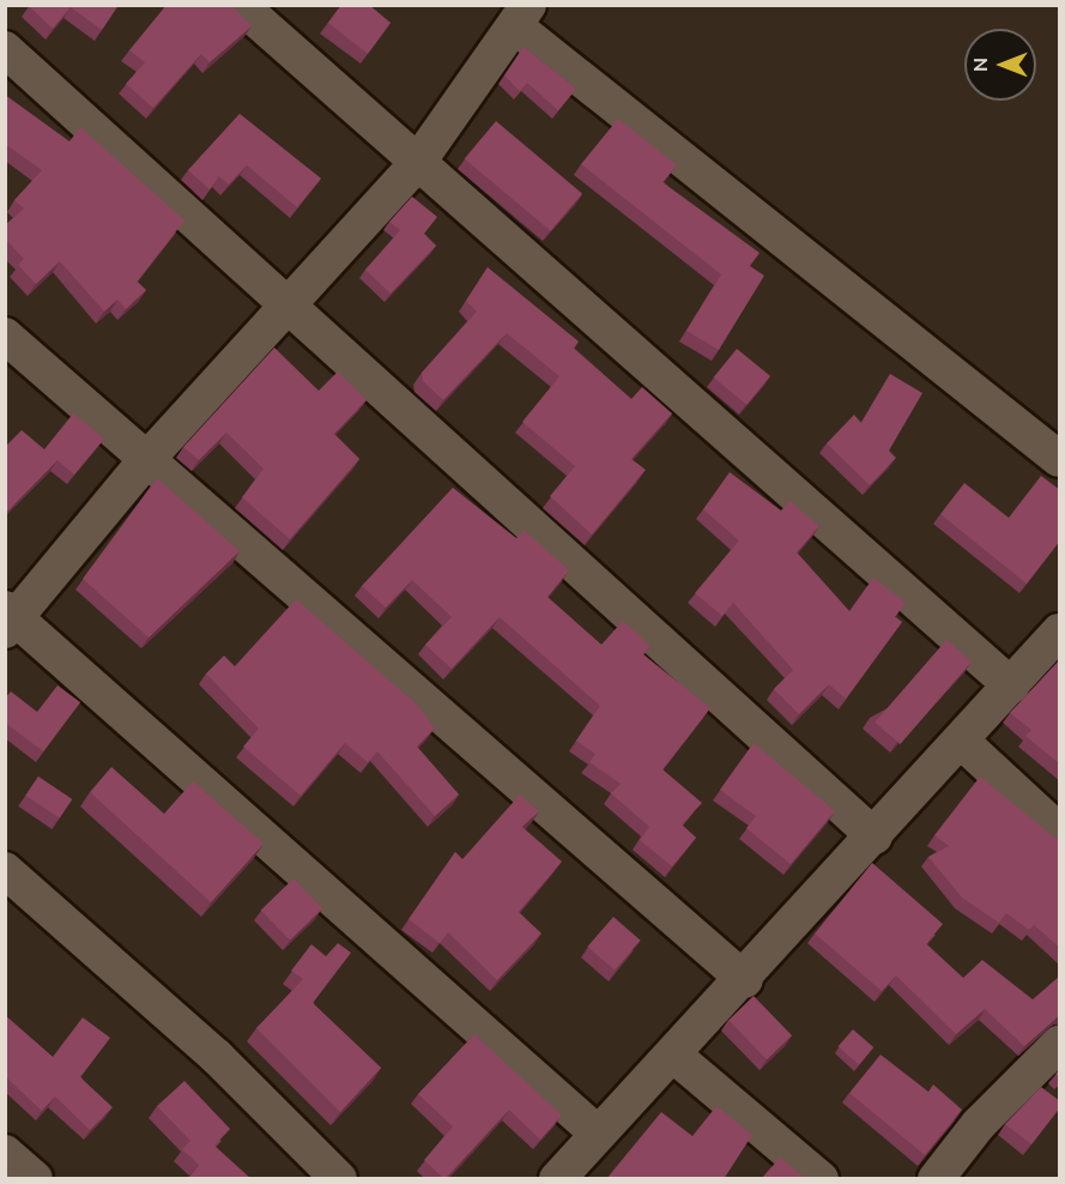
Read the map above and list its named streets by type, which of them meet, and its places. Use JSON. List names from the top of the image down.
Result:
{
  "north": "left"
}
